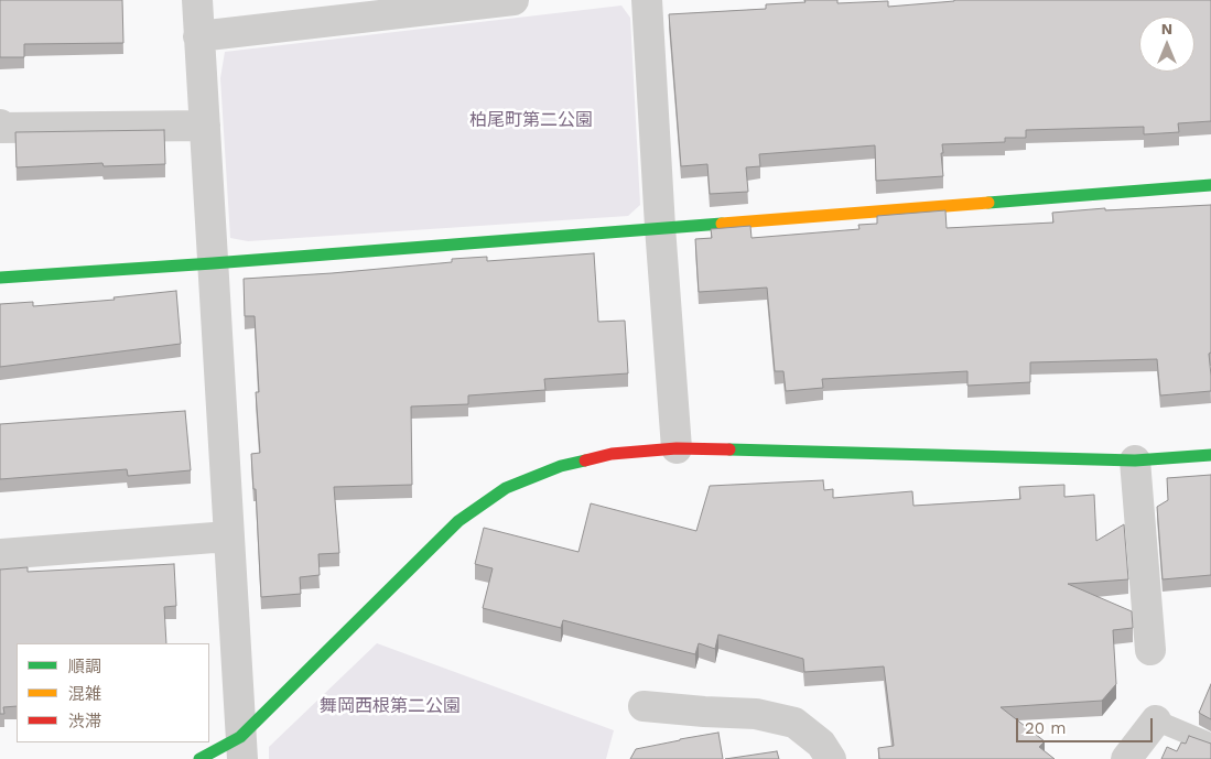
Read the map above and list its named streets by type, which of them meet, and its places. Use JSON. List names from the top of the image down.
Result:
{
  "parks": ["柏尾町第二公園", "舞岡西根第二公園"],
  "legend": ["順調", "混雑", "渋滞"],
  "scale_bar": "20 m",
  "north": "top"
}
